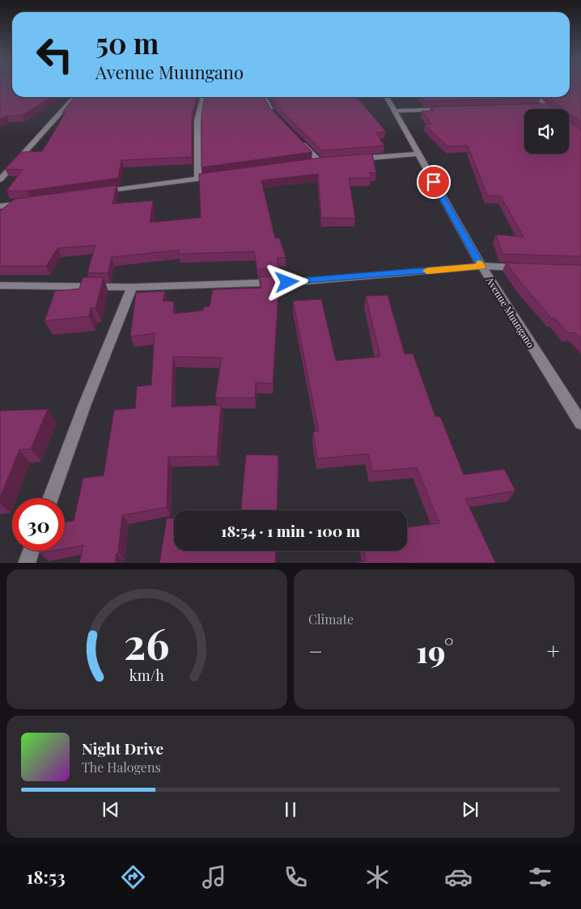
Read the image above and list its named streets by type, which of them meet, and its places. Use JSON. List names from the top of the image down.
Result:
{
  "streets": {
    "street": ["Avenue Muungano"]
  },
  "page": {
    "turn": ["50 m", "Avenue Muungano"],
    "limit": "30",
    "trip": "18:54 · 1 min · 100 m",
    "tile": "Climate",
    "heat": ["−", "19°", "+"],
    "song": ["Night Drive", "The Halogens"],
    "tabs": "18:53",
    "gauge": ["26", "km/h"]
  }
}
